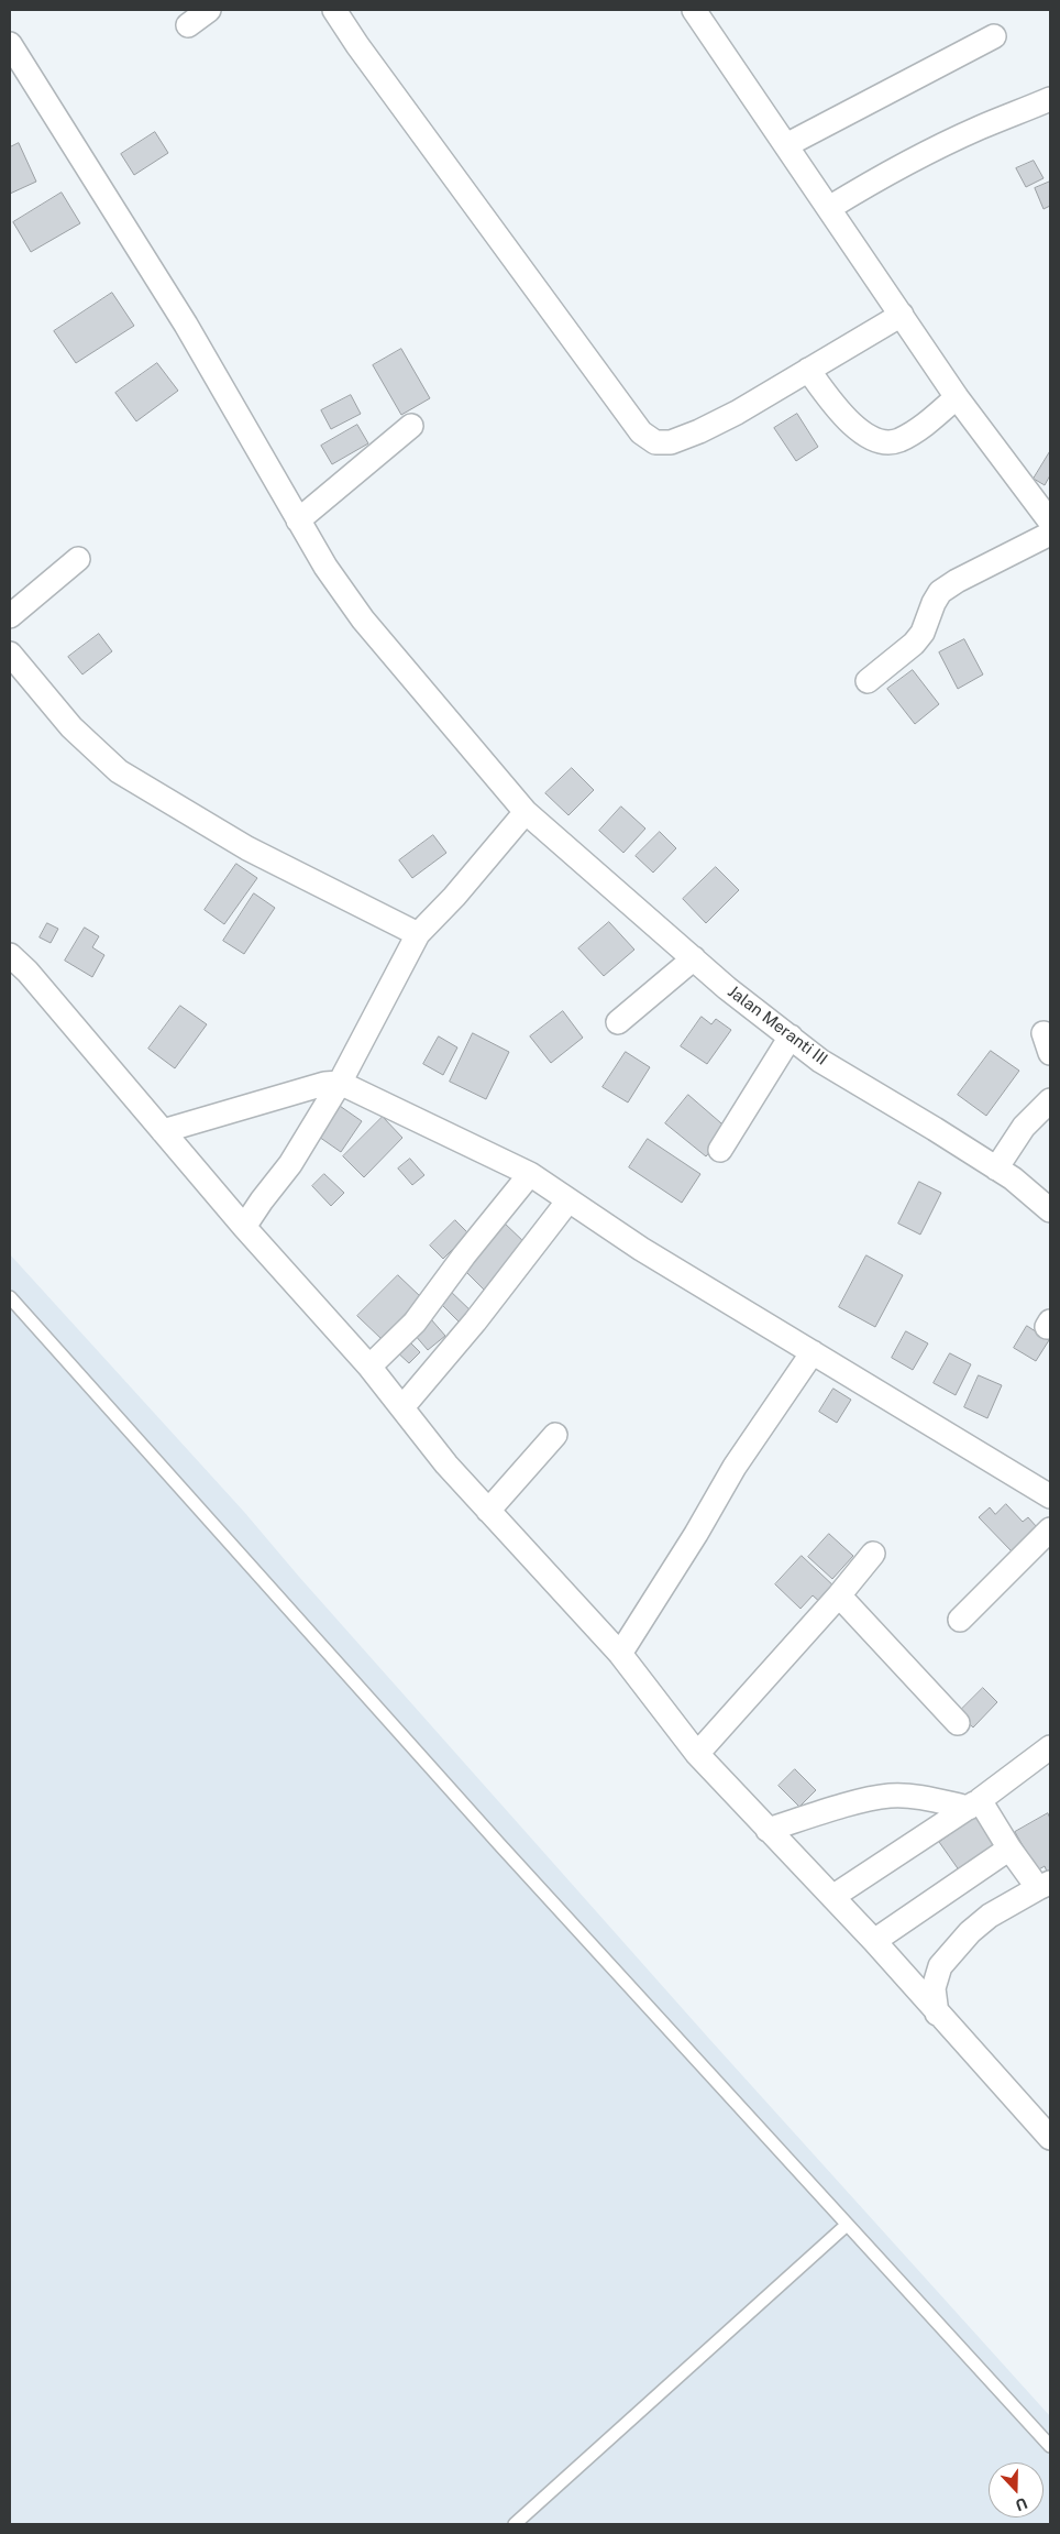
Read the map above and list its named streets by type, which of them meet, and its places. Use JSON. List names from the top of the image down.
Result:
{
  "streets": {
    "street": ["Jalan Meranti III"]
  },
  "north": "bottom"
}
